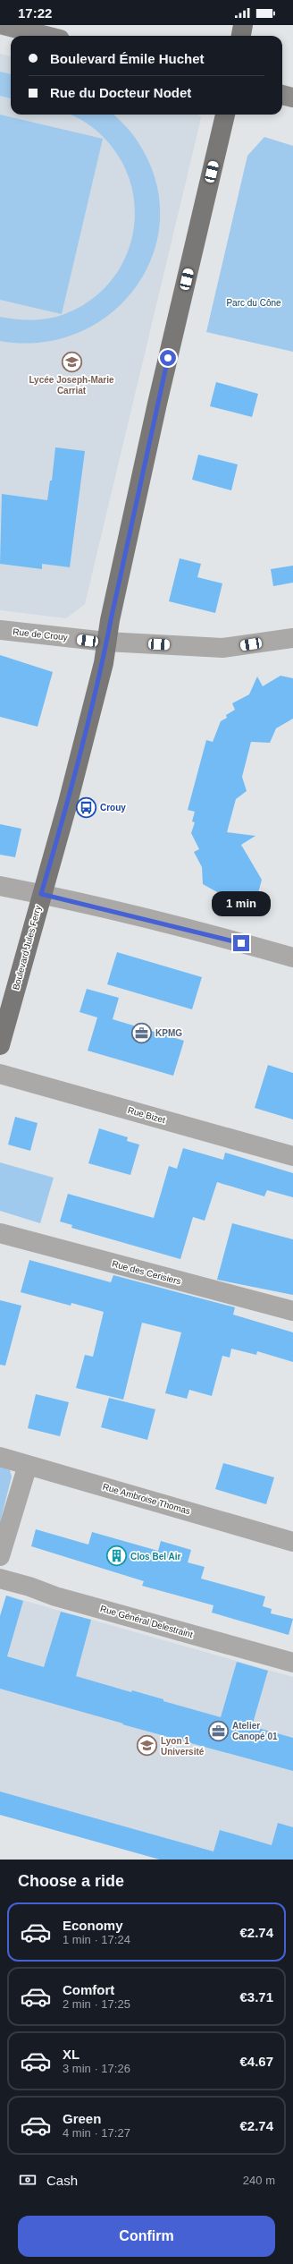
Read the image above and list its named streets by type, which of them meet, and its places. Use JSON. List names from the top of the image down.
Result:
{
  "streets": {
    "main road": ["Boulevard Jules Ferry"],
    "street": [
      "Rue de Crouy",
      "Rue Bizet",
      "Rue des Cerisiers",
      "Rue Ambroise Thomas",
      "Rue Général Delestraint"
    ]
  },
  "crossings": [
    ["Rue de Crouy", "Boulevard Jules Ferry"]
  ],
  "parks": ["Parc du Cône"],
  "places": {
    "school or university": ["Lycée Joseph-Marie Carriat", "Lyon 1 Université"],
    "bus stop": ["Crouy"],
    "office": ["KPMG", "Atelier Canopé 01"],
    "building": ["Clos Bel Air"]
  },
  "page": {
    "status": "17:22",
    "banner": ["Boulevard Émile Huchet", "Rue du Docteur Nodet"],
    "bubble": "1 min",
    "heading": "Choose a ride",
    "list": [
      {
        "name": "Economy",
        "note": "1 min · 17:24",
        "value": "€2.74"
      },
      {
        "name": "Comfort",
        "note": "2 min · 17:25",
        "value": "€3.71"
      },
      {
        "name": "XL",
        "note": "3 min · 17:26",
        "value": "€4.67"
      },
      {
        "name": "Green",
        "note": "4 min · 17:27",
        "value": "€2.74"
      }
    ],
    "pay": ["Cash", "240 m"],
    "buttons": "Confirm"
  }
}
